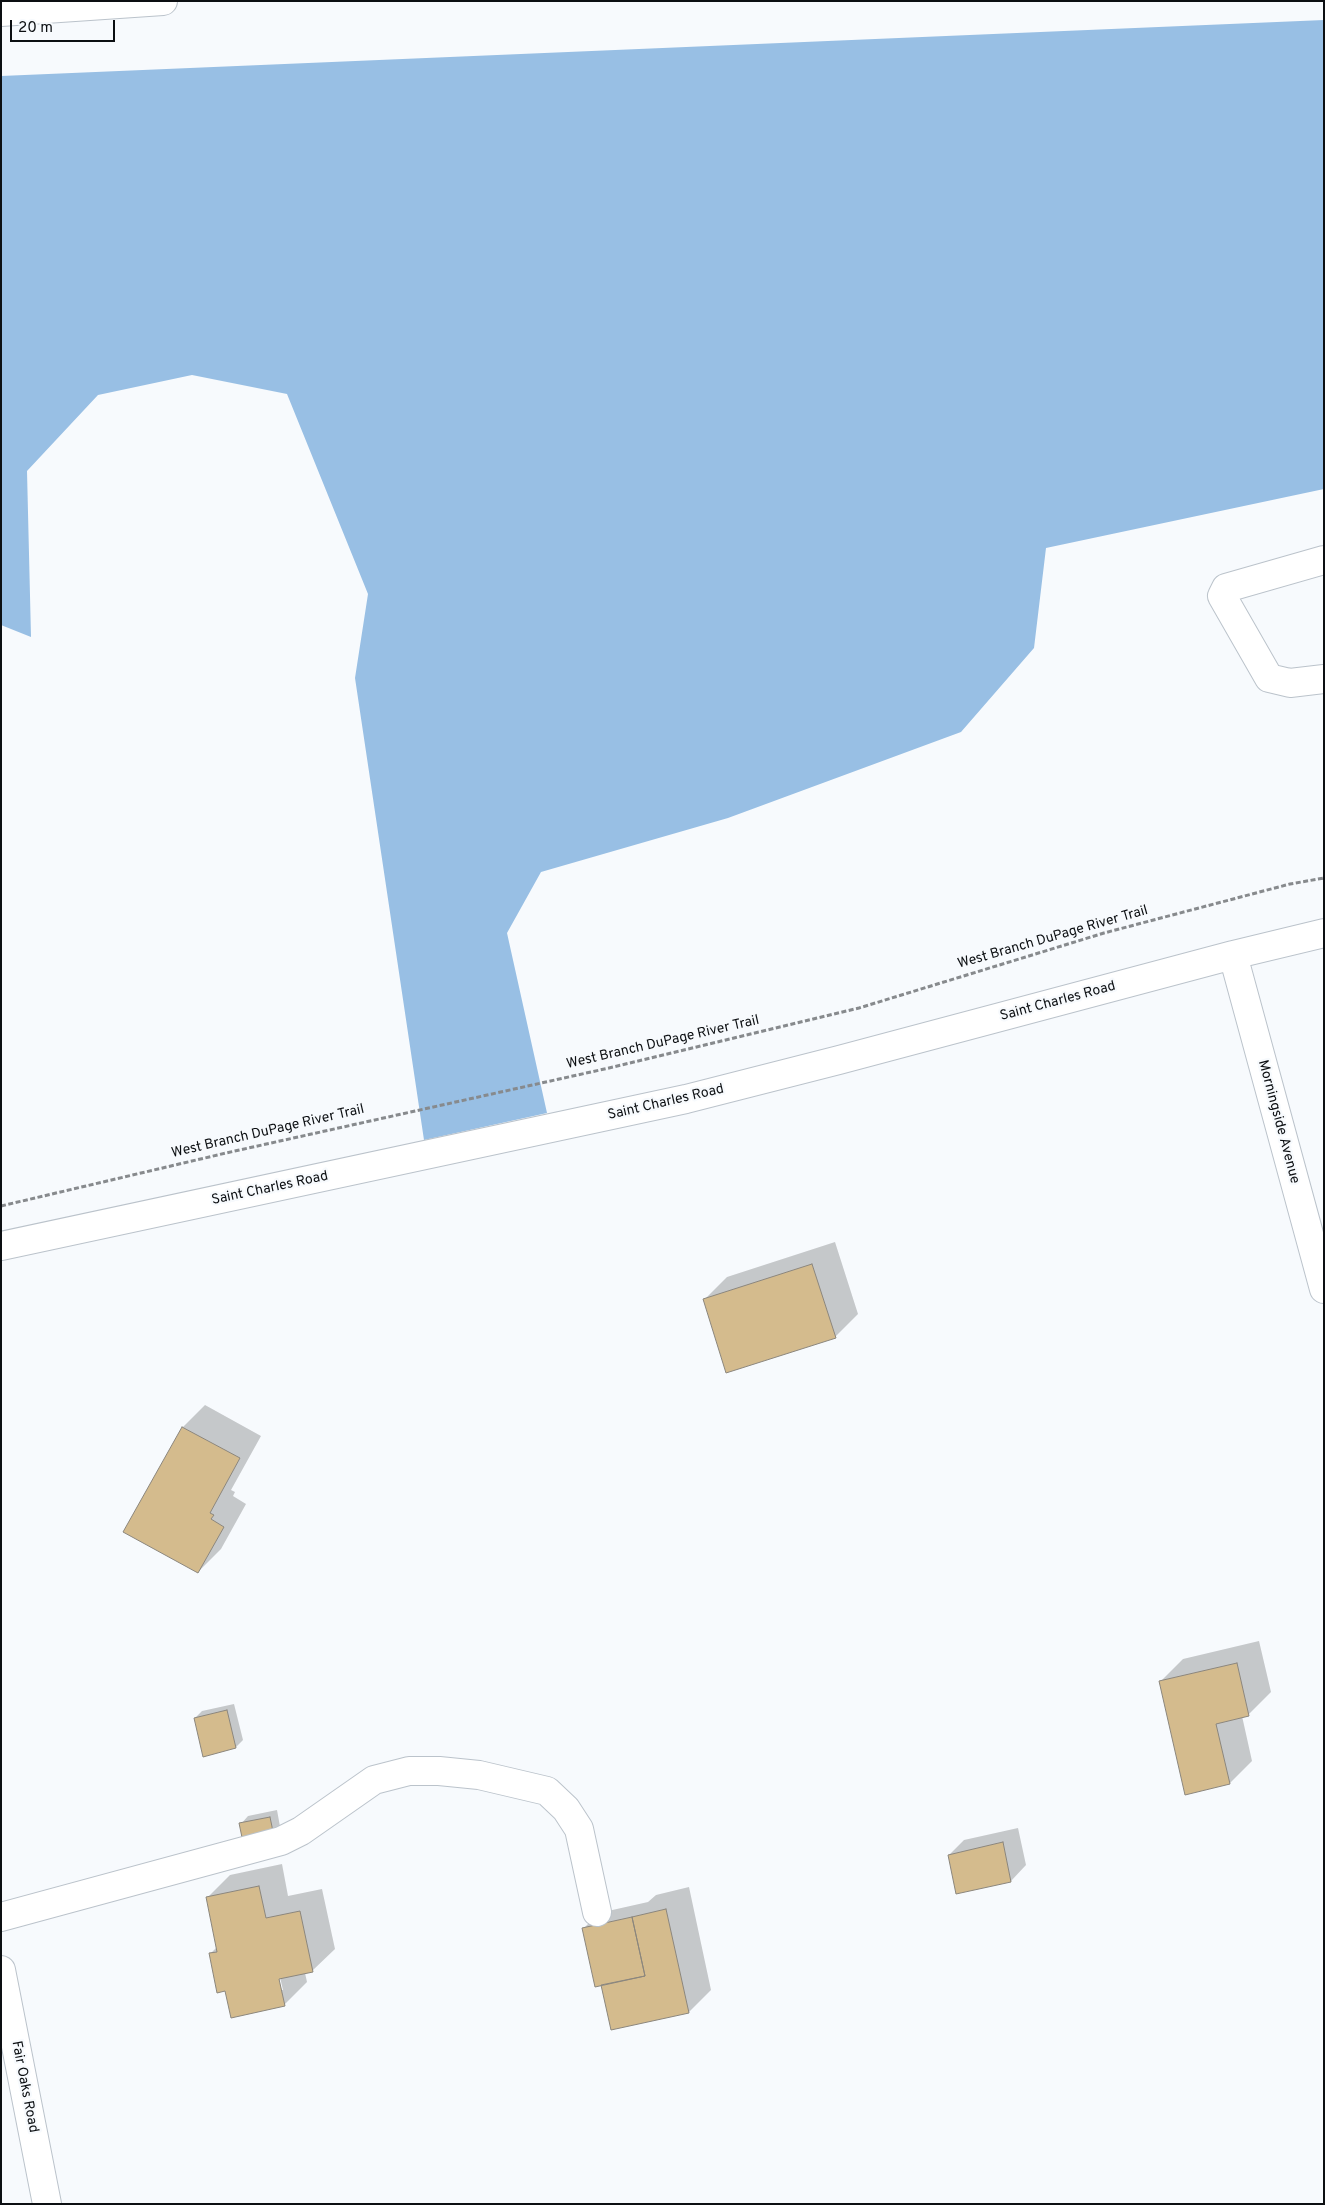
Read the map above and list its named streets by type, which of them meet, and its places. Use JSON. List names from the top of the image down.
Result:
{
  "streets": {
    "street": ["Saint Charles Road", "Morningside Avenue", "Fair Oaks Road"],
    "path": ["West Branch DuPage River Trail"]
  },
  "crossings": [
    ["Saint Charles Road", "Morningside Avenue"]
  ],
  "scale_bar": "20 m"
}
